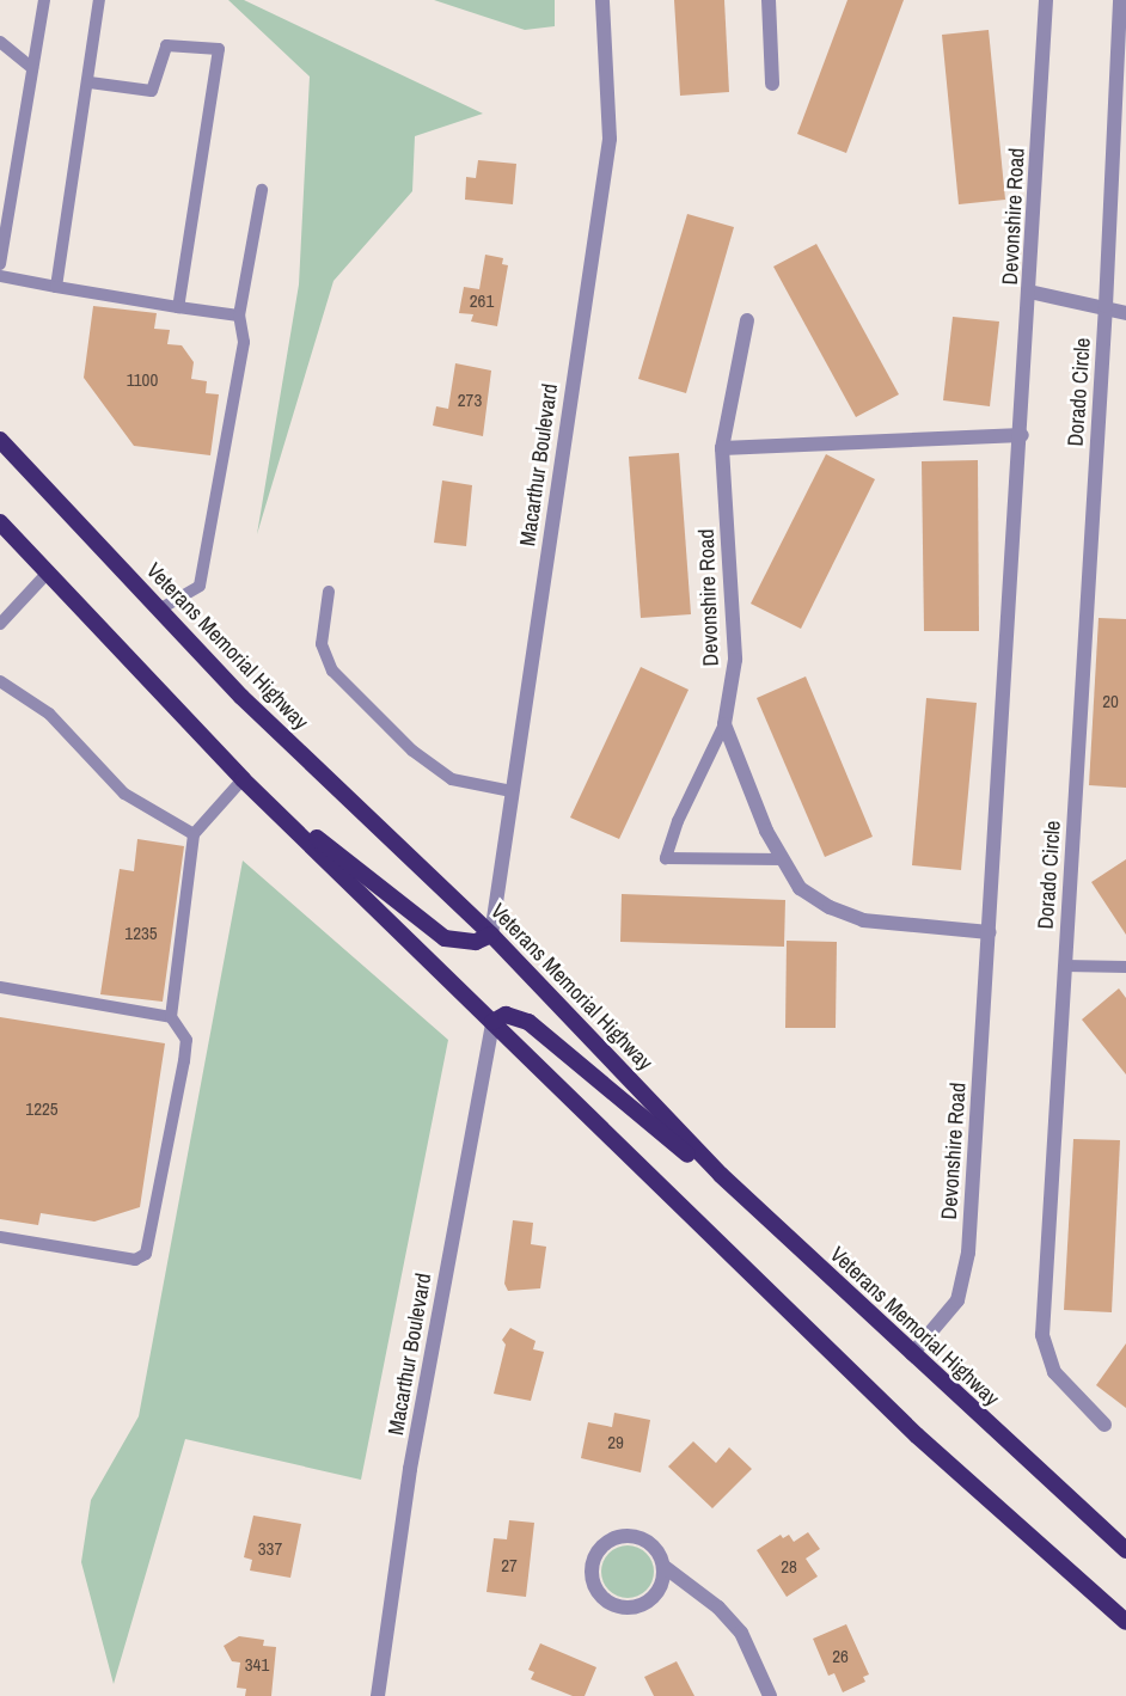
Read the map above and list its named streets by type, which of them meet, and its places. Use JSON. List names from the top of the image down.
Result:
{
  "streets": {
    "highway": ["Veterans Memorial Highway"],
    "street": ["Devonshire Road", "Dorado Circle", "Macarthur Boulevard"]
  },
  "crossings": [
    ["Devonshire Road", "Veterans Memorial Highway"],
    ["Macarthur Boulevard", "Veterans Memorial Highway"]
  ],
  "house_numbers": [
    "261",
    "1100",
    "273",
    "20",
    "1235",
    "1225",
    "29",
    "337",
    "27",
    "28",
    "26",
    "341"
  ]
}
